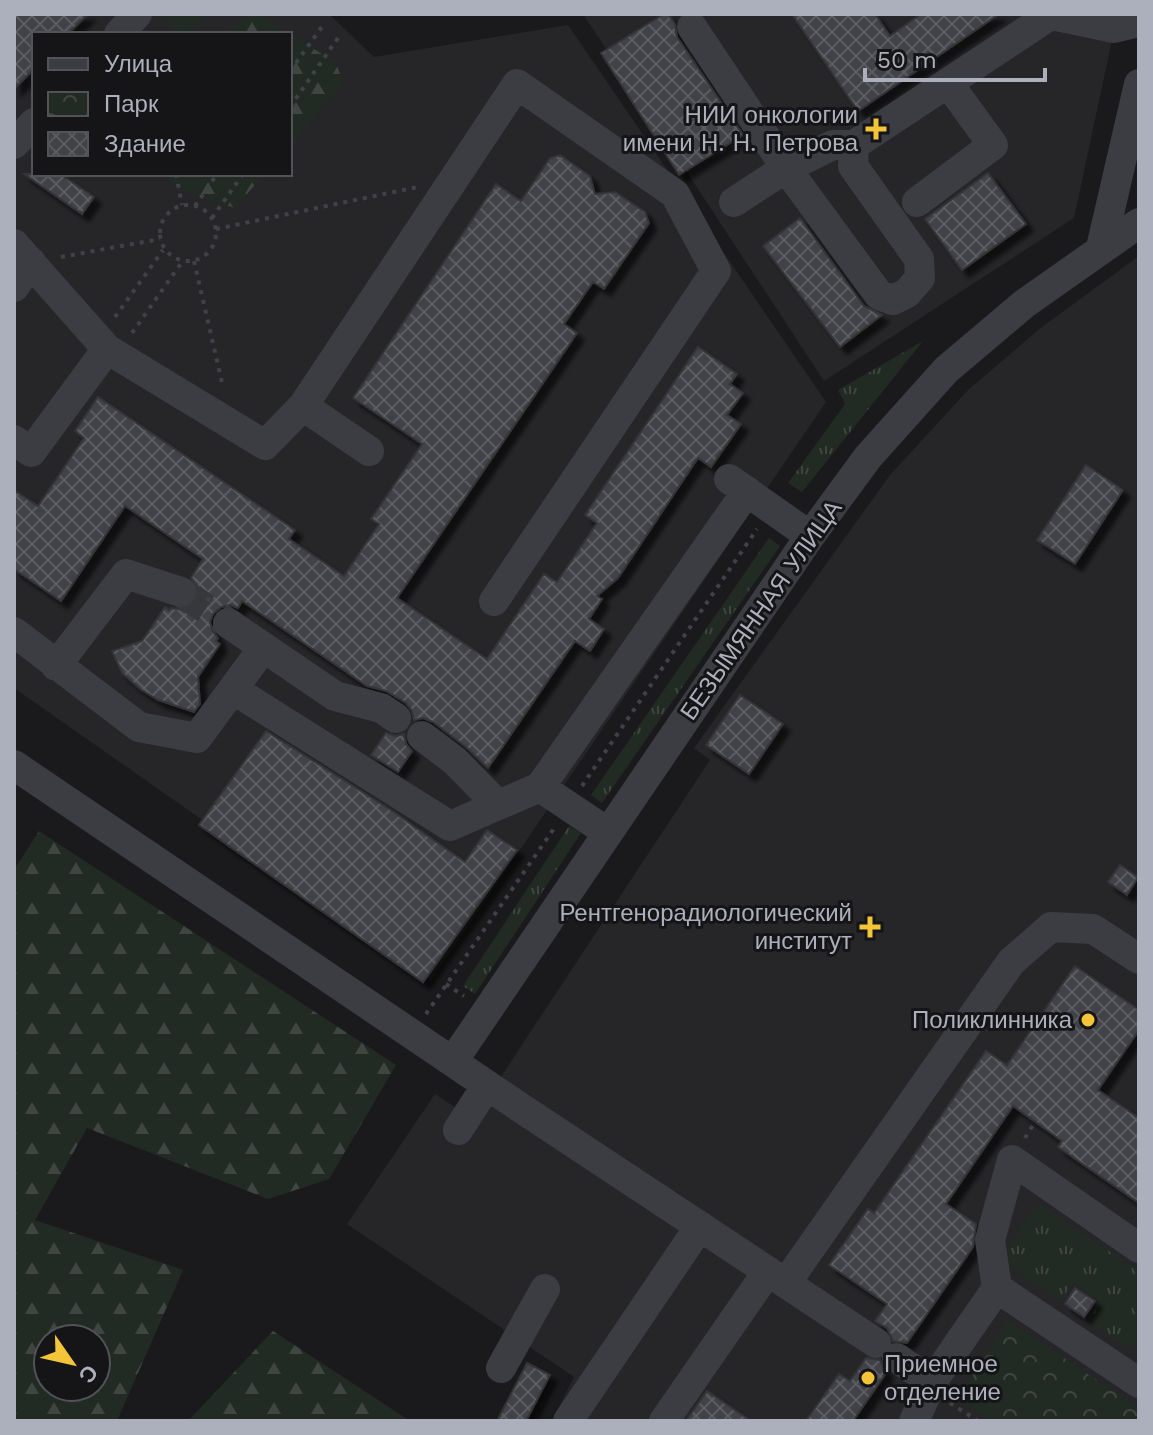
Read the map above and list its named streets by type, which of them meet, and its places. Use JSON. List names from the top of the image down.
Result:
{
  "streets": {
    "street": ["БЕЗЫМЯННАЯ УЛИЦА"]
  },
  "places": {
    "health": ["НИИ онкологии имени Н. Н. Петрова", "Рентгенорадиологический институт"],
    "other": ["Поликлинника", "Приемное отделение"]
  },
  "legend": ["Улица", "Парк", "Здание"],
  "scale_bar": "50 m",
  "north": "bottom right"
}
